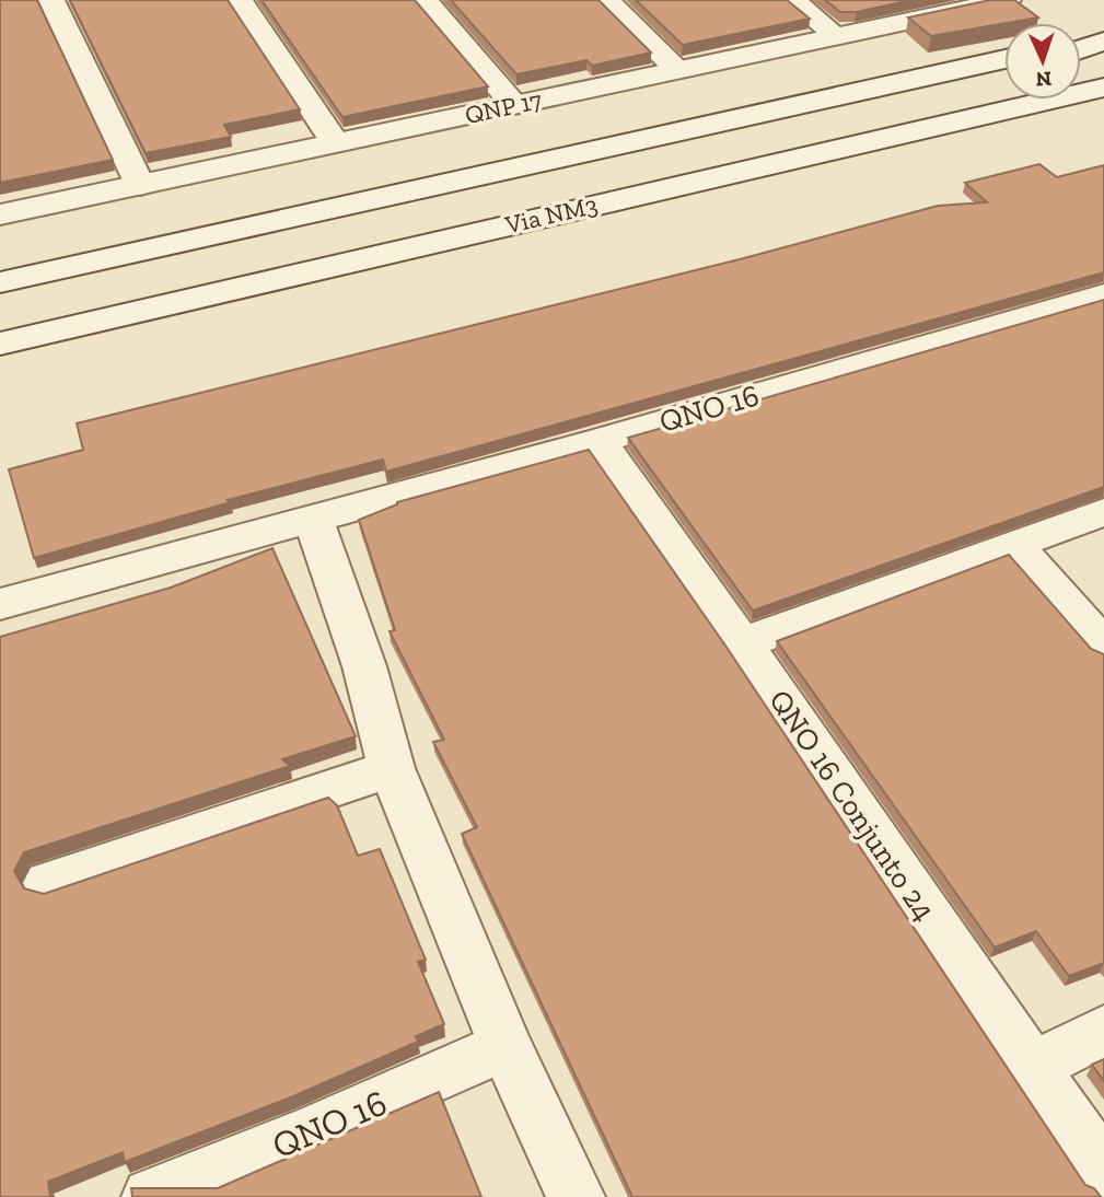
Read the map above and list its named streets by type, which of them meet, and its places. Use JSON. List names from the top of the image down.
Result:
{
  "streets": {
    "street": [
      "QNP 17",
      "Via NM3",
      "QNO 16",
      "QNO 16 Conjunto 24"
    ]
  },
  "crossings": [
    ["QNO 16", "QNO 16 Conjunto 24"]
  ],
  "north": "bottom"
}
